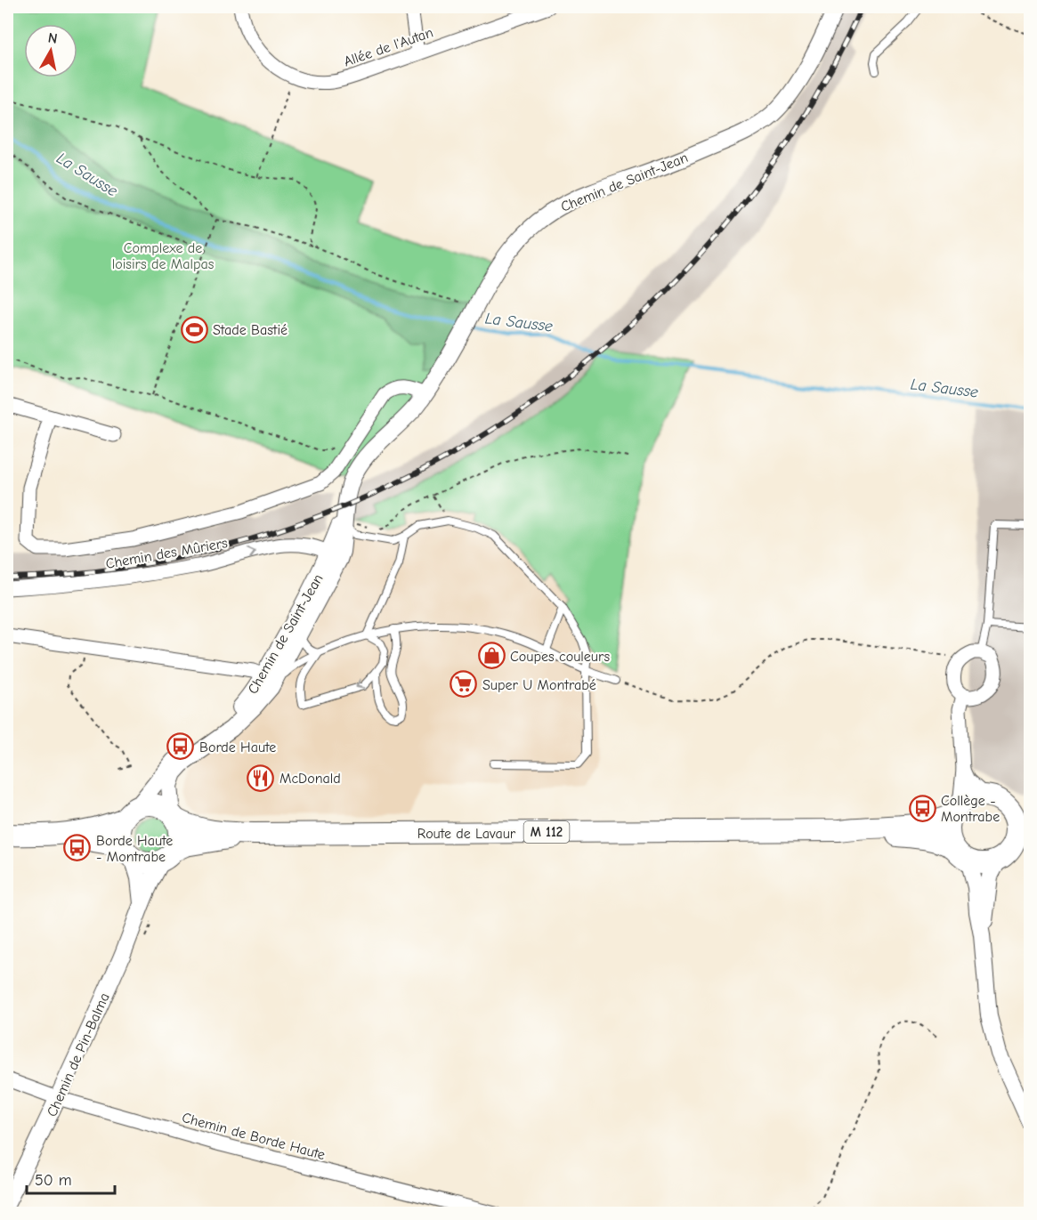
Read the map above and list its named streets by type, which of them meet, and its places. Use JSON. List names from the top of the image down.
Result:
{
  "streets": {
    "main road": ["M 112", "Route de Lavaur"],
    "street": [
      "Allée de l'Autan",
      "Chemin de Saint-Jean",
      "Chemin des Mûriers",
      "Chemin de Pin-Balma",
      "Chemin de Borde Haute"
    ]
  },
  "crossings": [
    ["Chemin de Saint-Jean", "Chemin des Mûriers"],
    ["Chemin de Saint-Jean", "Route de Lavaur"],
    ["Chemin de Saint-Jean", "Chemin de Pin-Balma"],
    ["Route de Lavaur", "Chemin de Pin-Balma"],
    ["Chemin de Pin-Balma", "Chemin de Borde Haute"]
  ],
  "water": ["La Sausse"],
  "parks": ["Complexe de loisirs de Malpas"],
  "places": {
    "sports": ["Stade Bastié"],
    "shop": ["Coupes couleurs"],
    "supermarket": ["Super U Montrabé"],
    "bus stop": ["Borde Haute", "Collège - Montrabe", "Borde Haute - Montrabe"],
    "restaurant": ["McDonald"]
  },
  "scale_bar": "50 m",
  "north": "top"
}
